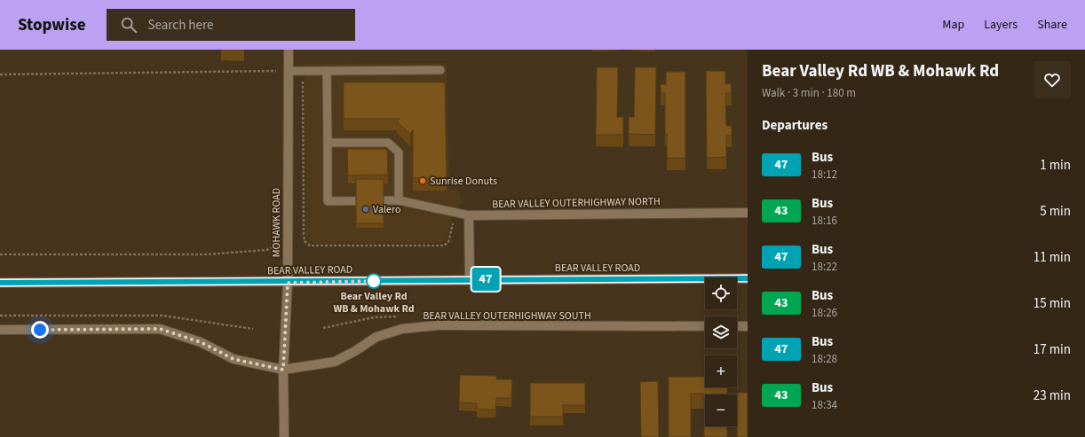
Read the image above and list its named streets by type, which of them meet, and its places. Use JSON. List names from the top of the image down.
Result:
{
  "streets": {
    "main road": ["BEAR VALLEY ROAD"],
    "street": ["BEAR VALLEY OUTERHIGHWAY NORTH", "MOHAWK ROAD", "BEAR VALLEY OUTERHIGHWAY SOUTH"]
  },
  "crossings": [
    ["MOHAWK ROAD", "BEAR VALLEY ROAD"],
    ["MOHAWK ROAD", "BEAR VALLEY OUTERHIGHWAY SOUTH"]
  ],
  "places": ["Sunrise Donuts", "Valero", "Bear Valley Rd WB & Mohawk Rd"],
  "lines": ["bus line 47"],
  "page": {
    "header": "Stopwise",
    "search": "Search here",
    "nav": ["Map", "Layers", "Share"],
    "on_map": "47",
    "heading": [
      ["Bear Valley Rd WB & Mohawk Rd", "Walk · 3 min · 180 m"],
      "Departures"
    ],
    "list": [
      {
        "mark": "47",
        "name": "Bus",
        "note": "18:12",
        "value": "1 min"
      },
      {
        "mark": "43",
        "name": "Bus",
        "note": "18:16",
        "value": "5 min"
      },
      {
        "mark": "47",
        "name": "Bus",
        "note": "18:22",
        "value": "11 min"
      },
      {
        "mark": "43",
        "name": "Bus",
        "note": "18:26",
        "value": "15 min"
      },
      {
        "mark": "47",
        "name": "Bus",
        "note": "18:28",
        "value": "17 min"
      },
      {
        "mark": "43",
        "name": "Bus",
        "note": "18:34",
        "value": "23 min"
      }
    ],
    "map_buttons": ["+", "−"]
  }
}
